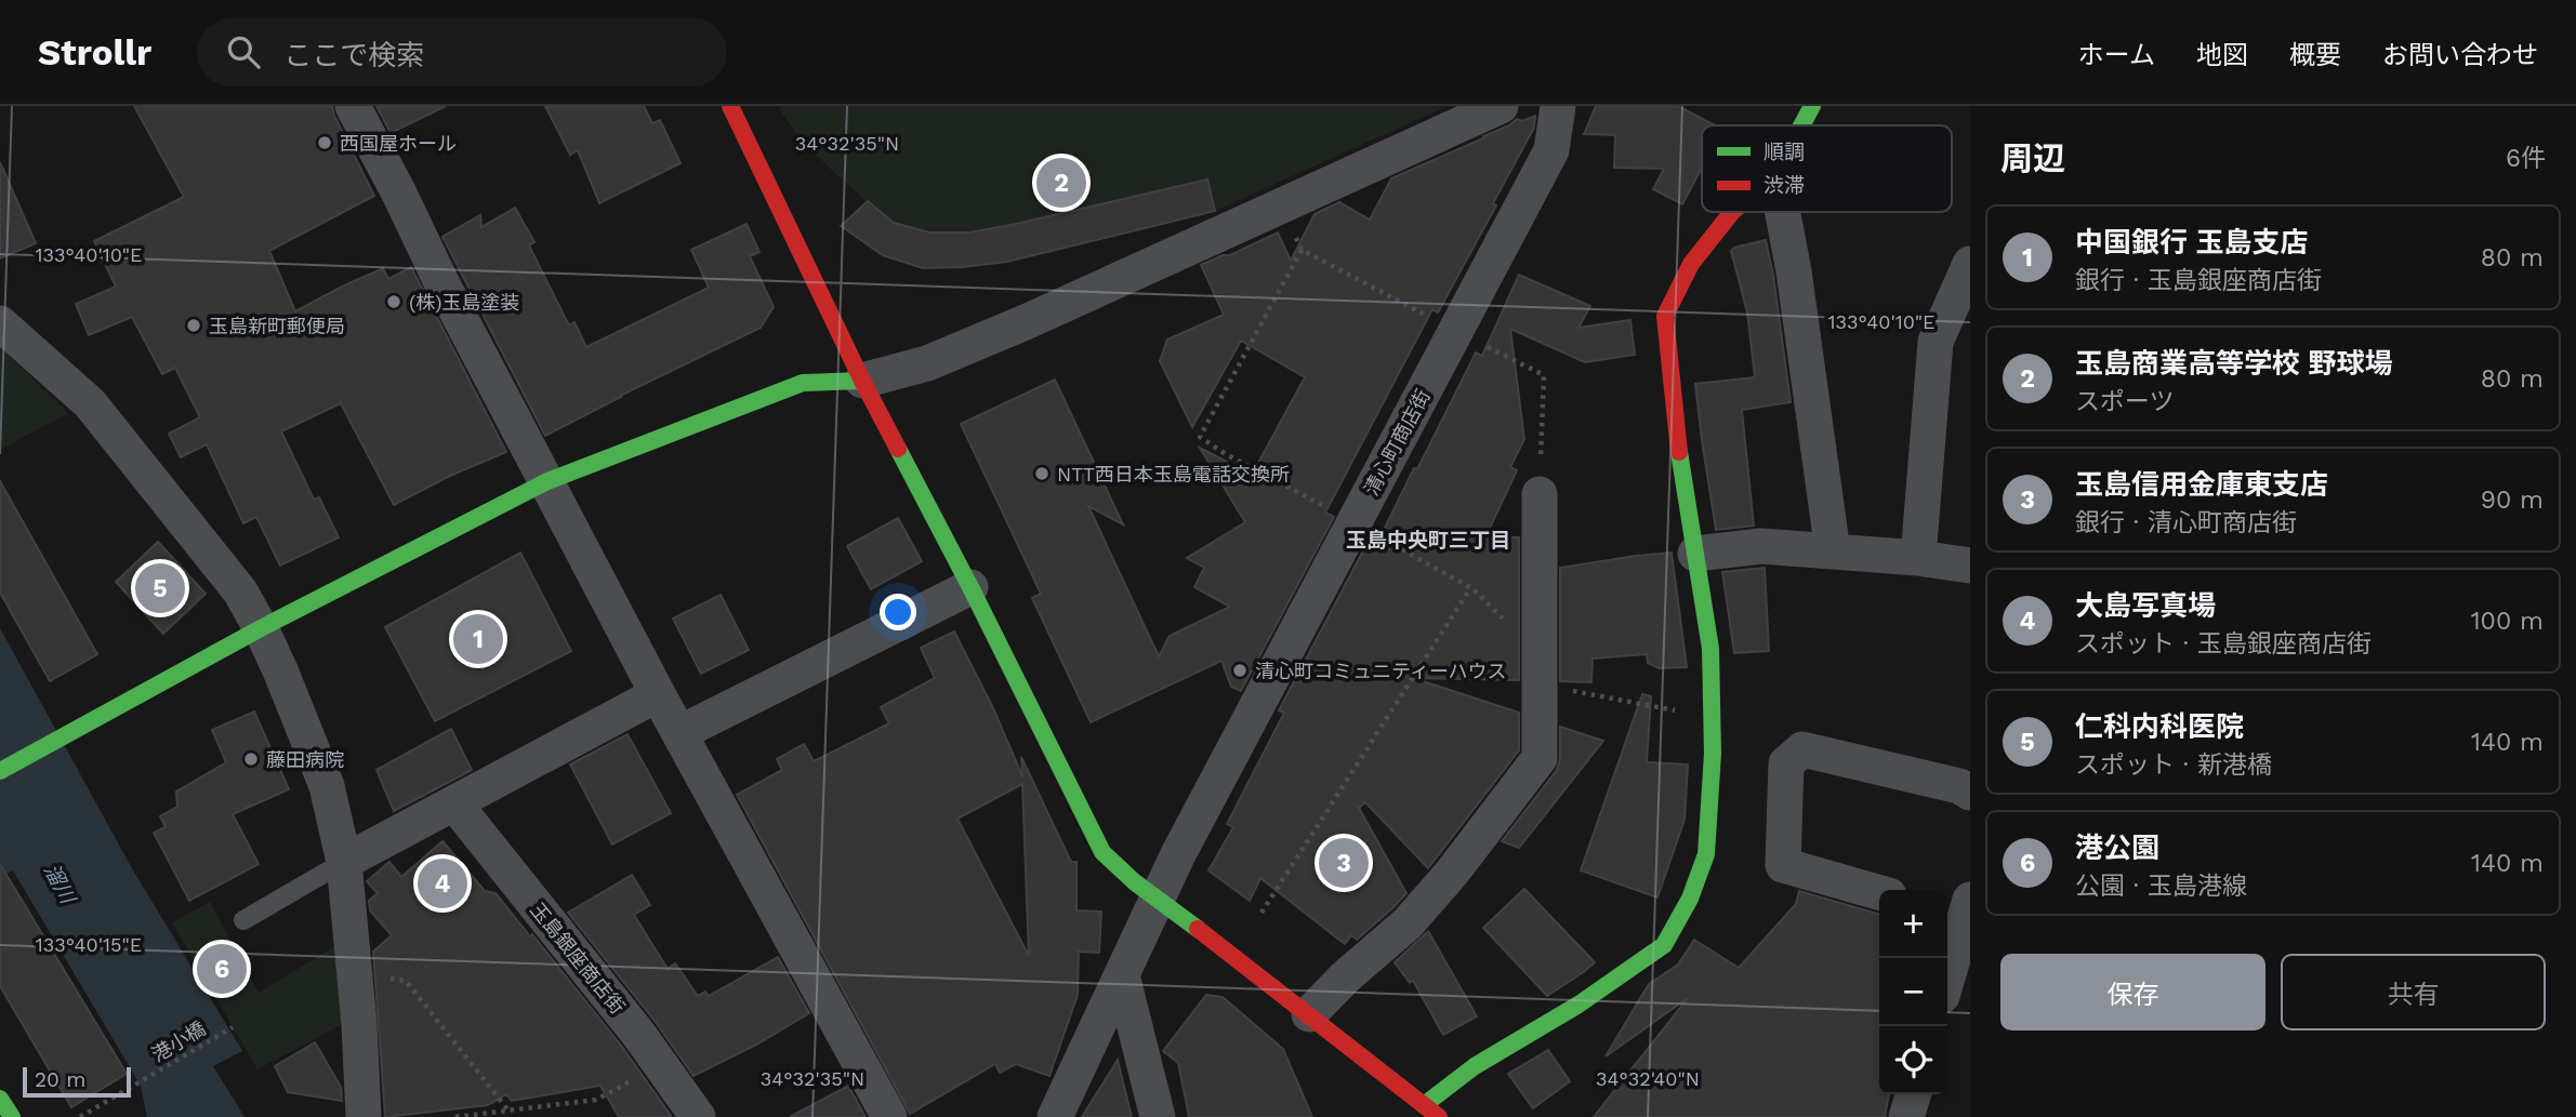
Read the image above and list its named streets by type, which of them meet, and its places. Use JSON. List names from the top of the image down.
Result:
{
  "streets": {
    "street": ["清心町商店街", "玉島銀座商店街"],
    "path": ["港小橋"]
  },
  "districts": ["玉島中央町三丁目"],
  "water": ["溜川"],
  "places": [
    "西国屋ホール",
    "(株)玉島塗装",
    "玉島新町郵便局",
    "NTT西日本玉島電話交換所",
    "清心町コミュニティーハウス",
    "藤田病院"
  ],
  "legend": ["順調", "渋滞"],
  "scale_bar": "20 m",
  "page": {
    "header": "Strollr",
    "search": "ここで検索",
    "nav": [
      "ホーム",
      "地図",
      "概要",
      "お問い合わせ"
    ],
    "heading": ["周辺", "6件"],
    "pins": [
      "2",
      "5",
      "1",
      "3",
      "4",
      "6"
    ],
    "list": [
      {
        "mark": "1",
        "name": "中国銀行 玉島支店",
        "note": "銀行 · 玉島銀座商店街",
        "value": "80 m"
      },
      {
        "mark": "2",
        "name": "玉島商業高等学校 野球場",
        "note": "スポーツ",
        "value": "80 m"
      },
      {
        "mark": "3",
        "name": "玉島信用金庫東支店",
        "note": "銀行 · 清心町商店街",
        "value": "90 m"
      },
      {
        "mark": "4",
        "name": "大島写真場",
        "note": "スポット · 玉島銀座商店街",
        "value": "100 m"
      },
      {
        "mark": "5",
        "name": "仁科内科医院",
        "note": "スポット · 新港橋",
        "value": "140 m"
      },
      {
        "mark": "6",
        "name": "港公園",
        "note": "公園 · 玉島港線",
        "value": "140 m"
      }
    ],
    "map_buttons": ["+", "−"],
    "buttons": ["保存", "共有"],
    "scale": "20 m"
  },
  "coordinates": [
    "34°32'35\"N",
    "133°40'10\"E",
    "133°40'15\"E",
    "34°32'40\"N"
  ]
}
